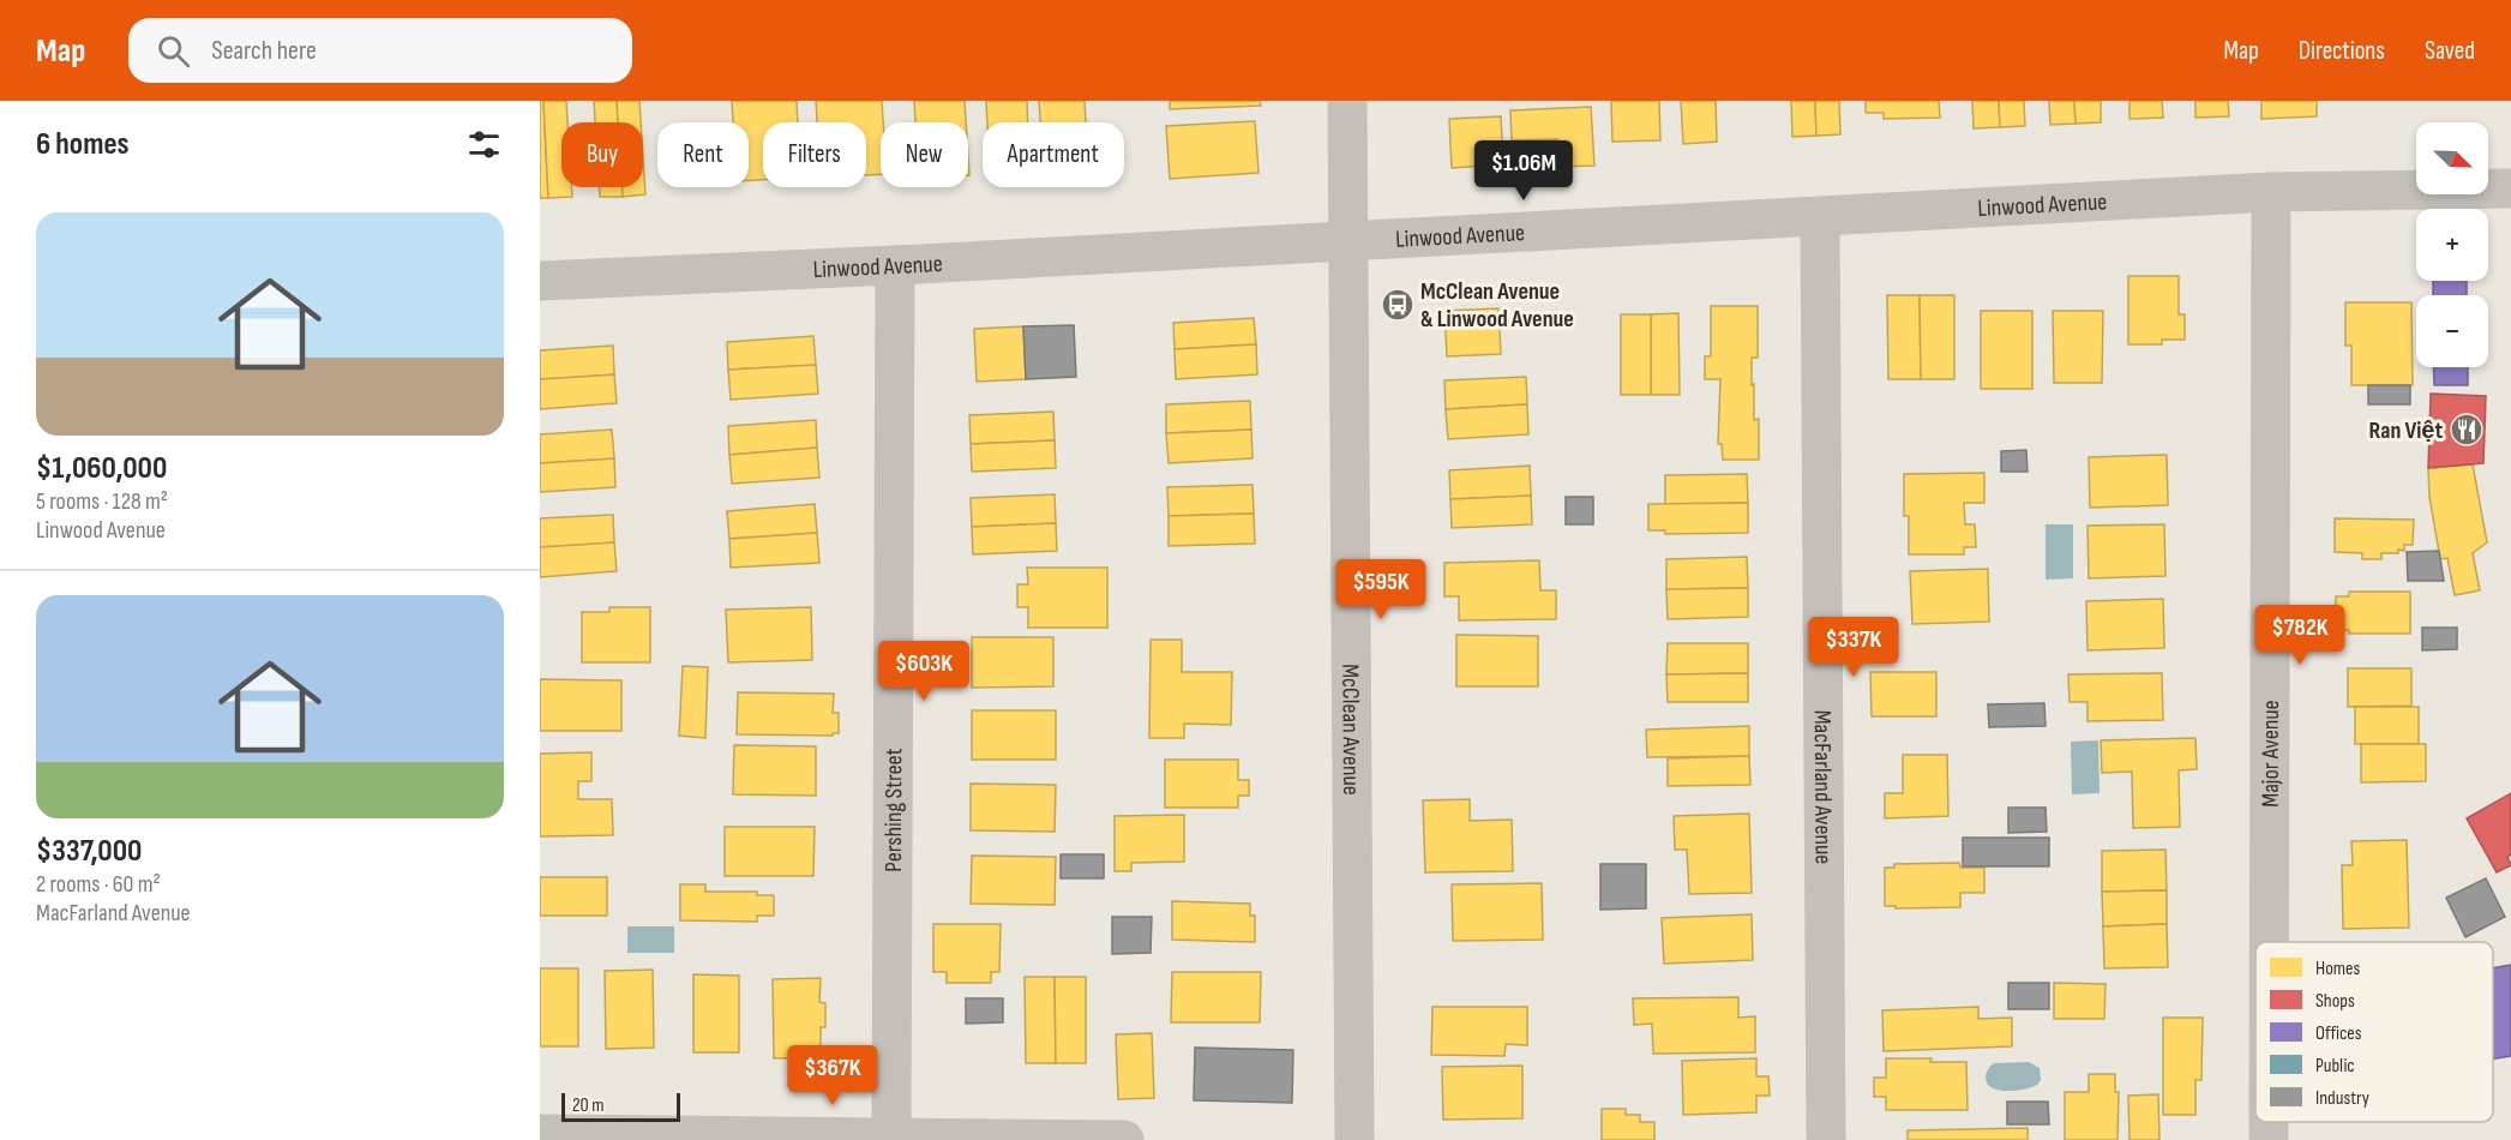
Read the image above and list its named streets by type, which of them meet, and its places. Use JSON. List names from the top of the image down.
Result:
{
  "streets": {
    "street": [
      "Linwood Avenue",
      "McClean Avenue",
      "Major Avenue",
      "MacFarland Avenue",
      "Pershing Street"
    ]
  },
  "crossings": [
    ["Linwood Avenue", "McClean Avenue"],
    ["Linwood Avenue", "Major Avenue"],
    ["Linwood Avenue", "MacFarland Avenue"],
    ["Linwood Avenue", "Pershing Street"]
  ],
  "places": {
    "bus stop": ["McClean Avenue & Linwood Avenue"],
    "restaurant": ["Ran Việt"]
  },
  "legend": [
    "Homes",
    "Shops",
    "Offices",
    "Public",
    "Industry"
  ],
  "scale_bar": "20 m",
  "north": "bottom right",
  "page": {
    "header": "Map",
    "search": "Search here",
    "nav": ["Map", "Directions", "Saved"],
    "heading": "6 homes",
    "map_buttons": ["+", "−"],
    "chip": [
      "Buy",
      "Rent",
      "Filters",
      "New",
      "Apartment"
    ],
    "price": [
      "$1.06M",
      "$595K",
      "$782K",
      "$337K",
      "$603K",
      "$367K"
    ],
    "list": [
      {
        "name": "$1,060,000",
        "note": "5 rooms · 128 m² · Linwood Avenue"
      },
      {
        "name": "$337,000",
        "note": "2 rooms · 60 m² · MacFarland Avenue"
      }
    ],
    "scale": "20 m"
  }
}
